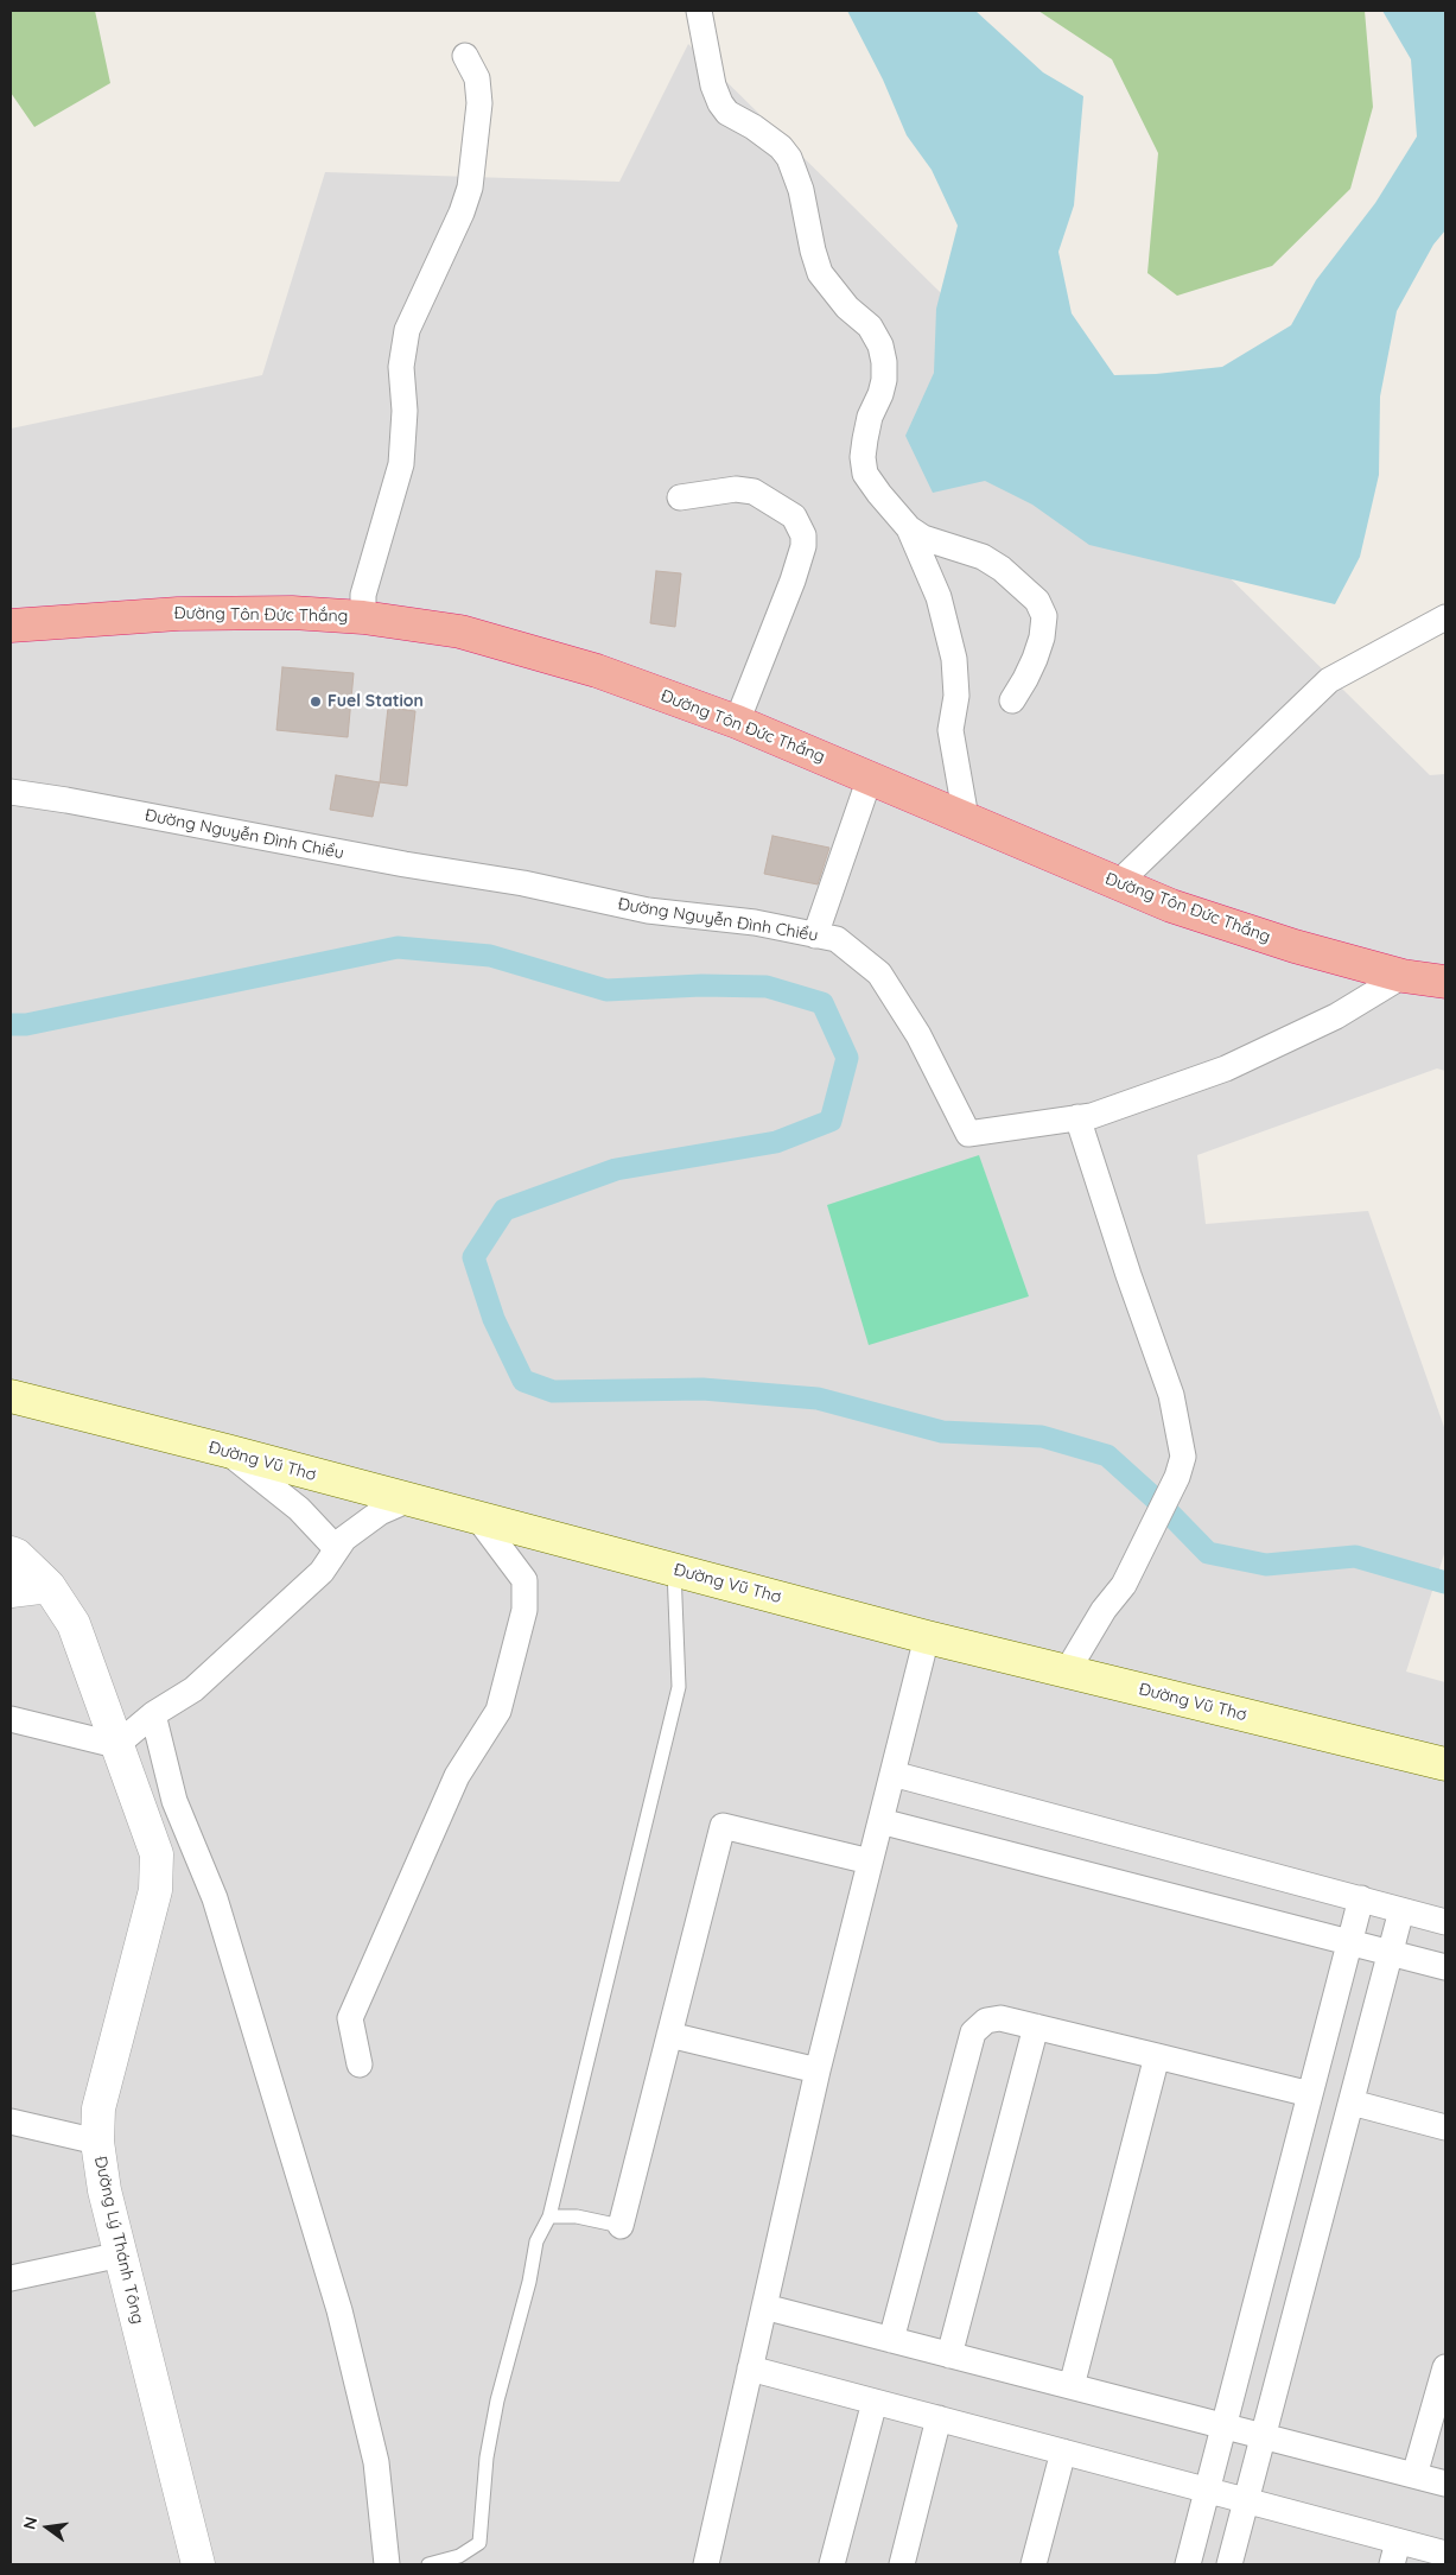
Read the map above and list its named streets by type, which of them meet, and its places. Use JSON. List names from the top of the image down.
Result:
{
  "streets": {
    "highway": ["Đường Tôn Đức Thắng"],
    "main road": ["Đường Vũ Thơ"],
    "street": ["Đường Nguyễn Đình Chiểu", "Đường Lý Thánh Tông"]
  },
  "crossings": [
    ["Đường Tôn Đức Thắng", "Đường Nguyễn Đình Chiểu"]
  ],
  "places": ["Fuel Station"],
  "north": "left"
}
